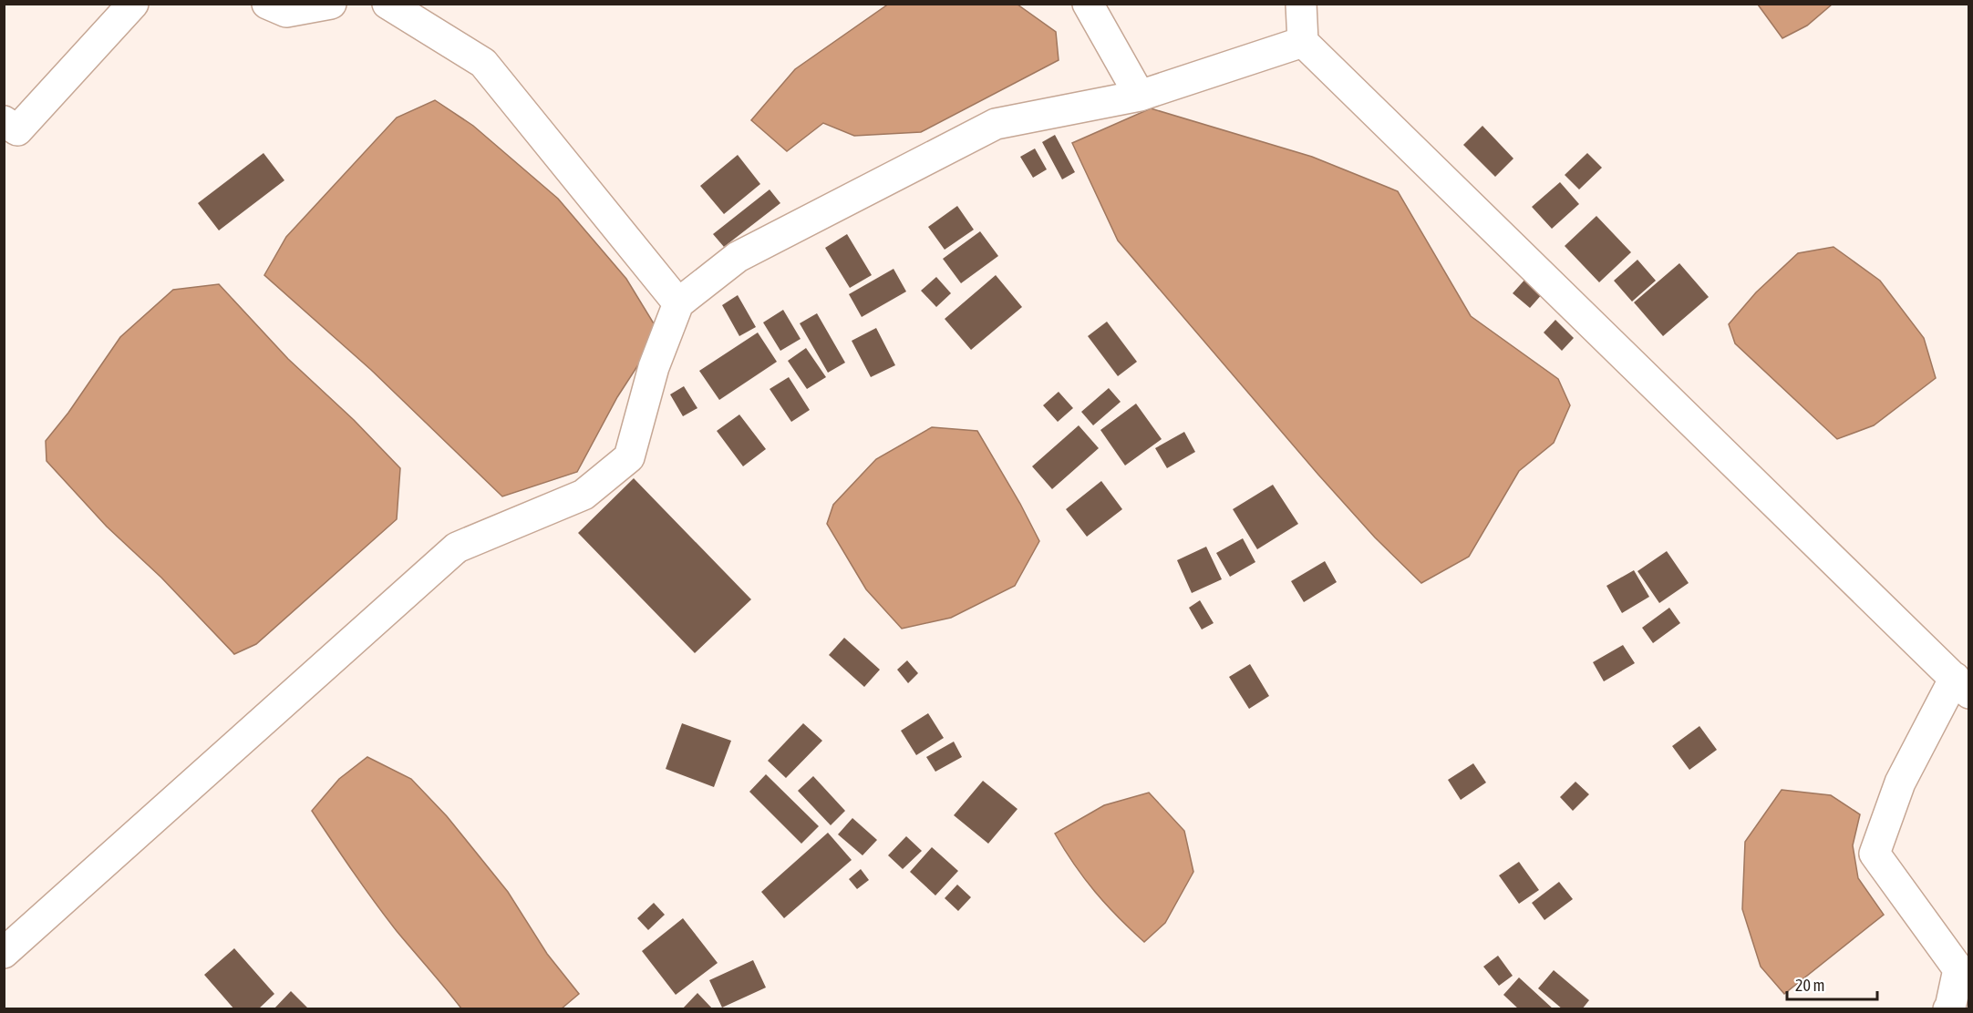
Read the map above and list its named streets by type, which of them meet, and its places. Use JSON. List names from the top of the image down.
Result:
{
  "scale_bar": "20 m"
}
